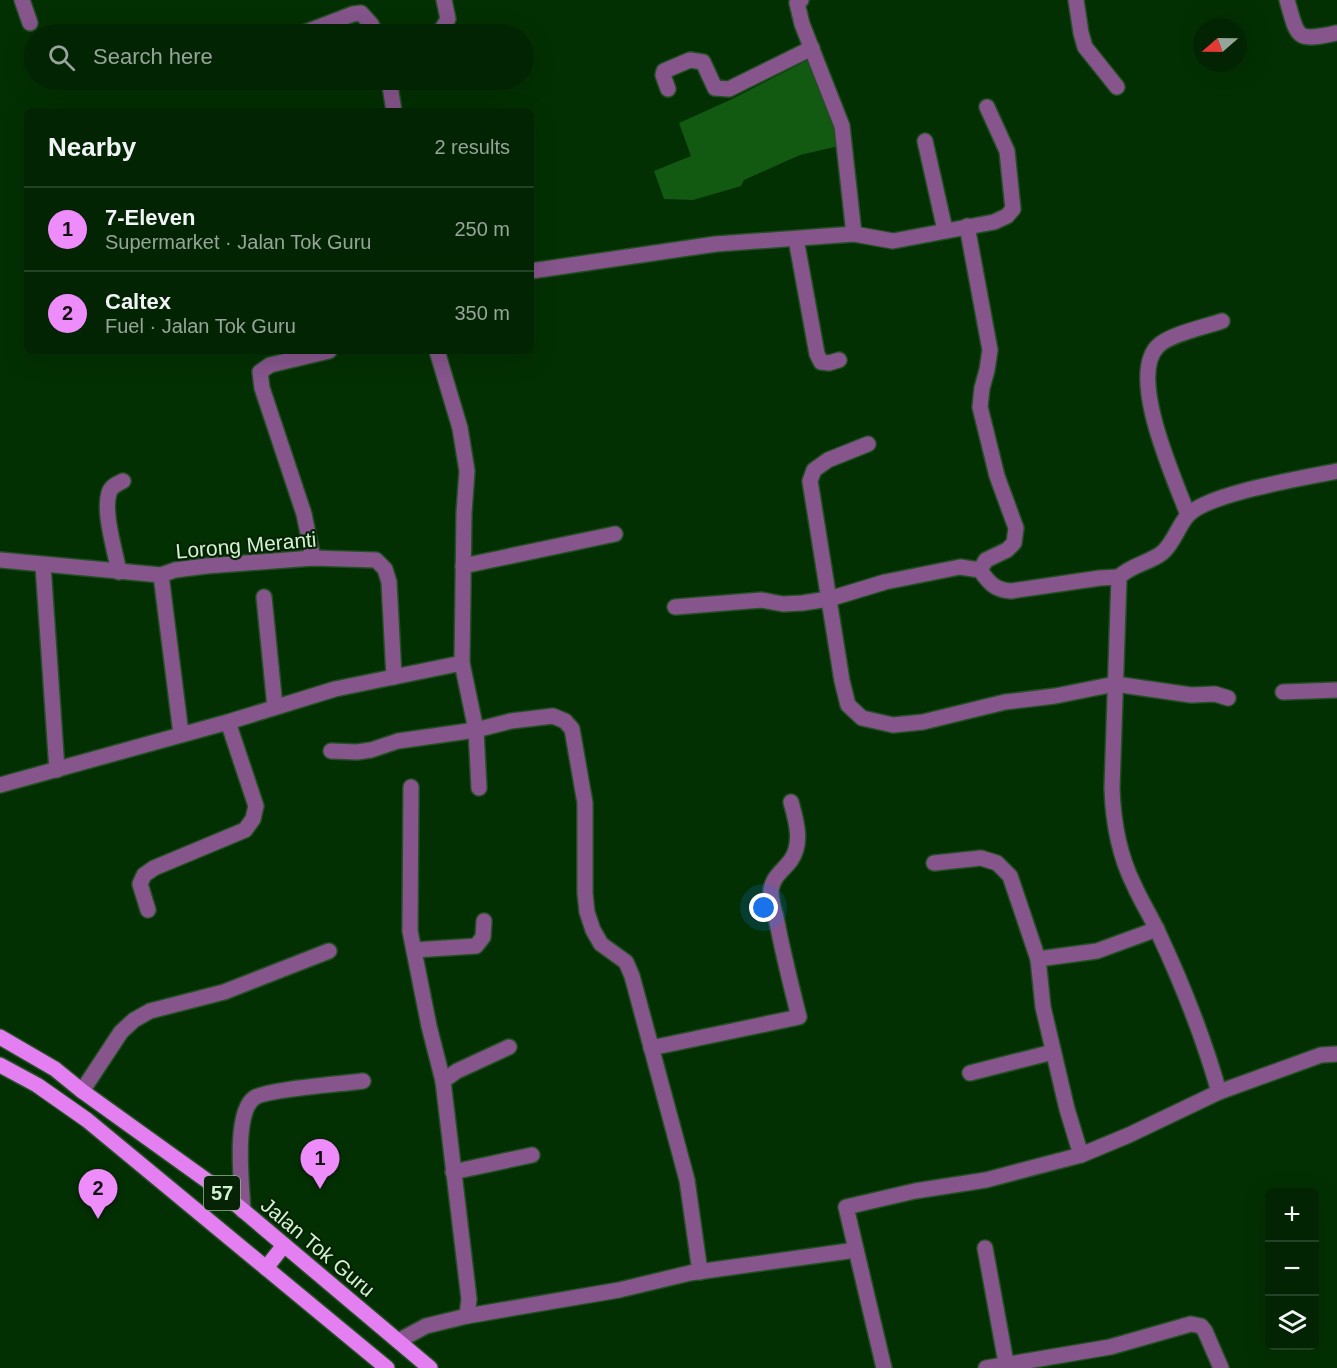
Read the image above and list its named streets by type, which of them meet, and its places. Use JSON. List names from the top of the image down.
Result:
{
  "streets": {
    "main road": ["57", "Jalan Tok Guru"],
    "street": ["Lorong Meranti"]
  },
  "north": "left",
  "page": {
    "search": "Search here",
    "heading": ["Nearby", "2 results"],
    "list": [
      {
        "mark": "1",
        "name": "7-Eleven",
        "note": "Supermarket · Jalan Tok Guru",
        "value": "250 m"
      },
      {
        "mark": "2",
        "name": "Caltex",
        "note": "Fuel · Jalan Tok Guru",
        "value": "350 m"
      }
    ],
    "pins": ["1", "2"],
    "map_buttons": ["+", "−"]
  }
}
